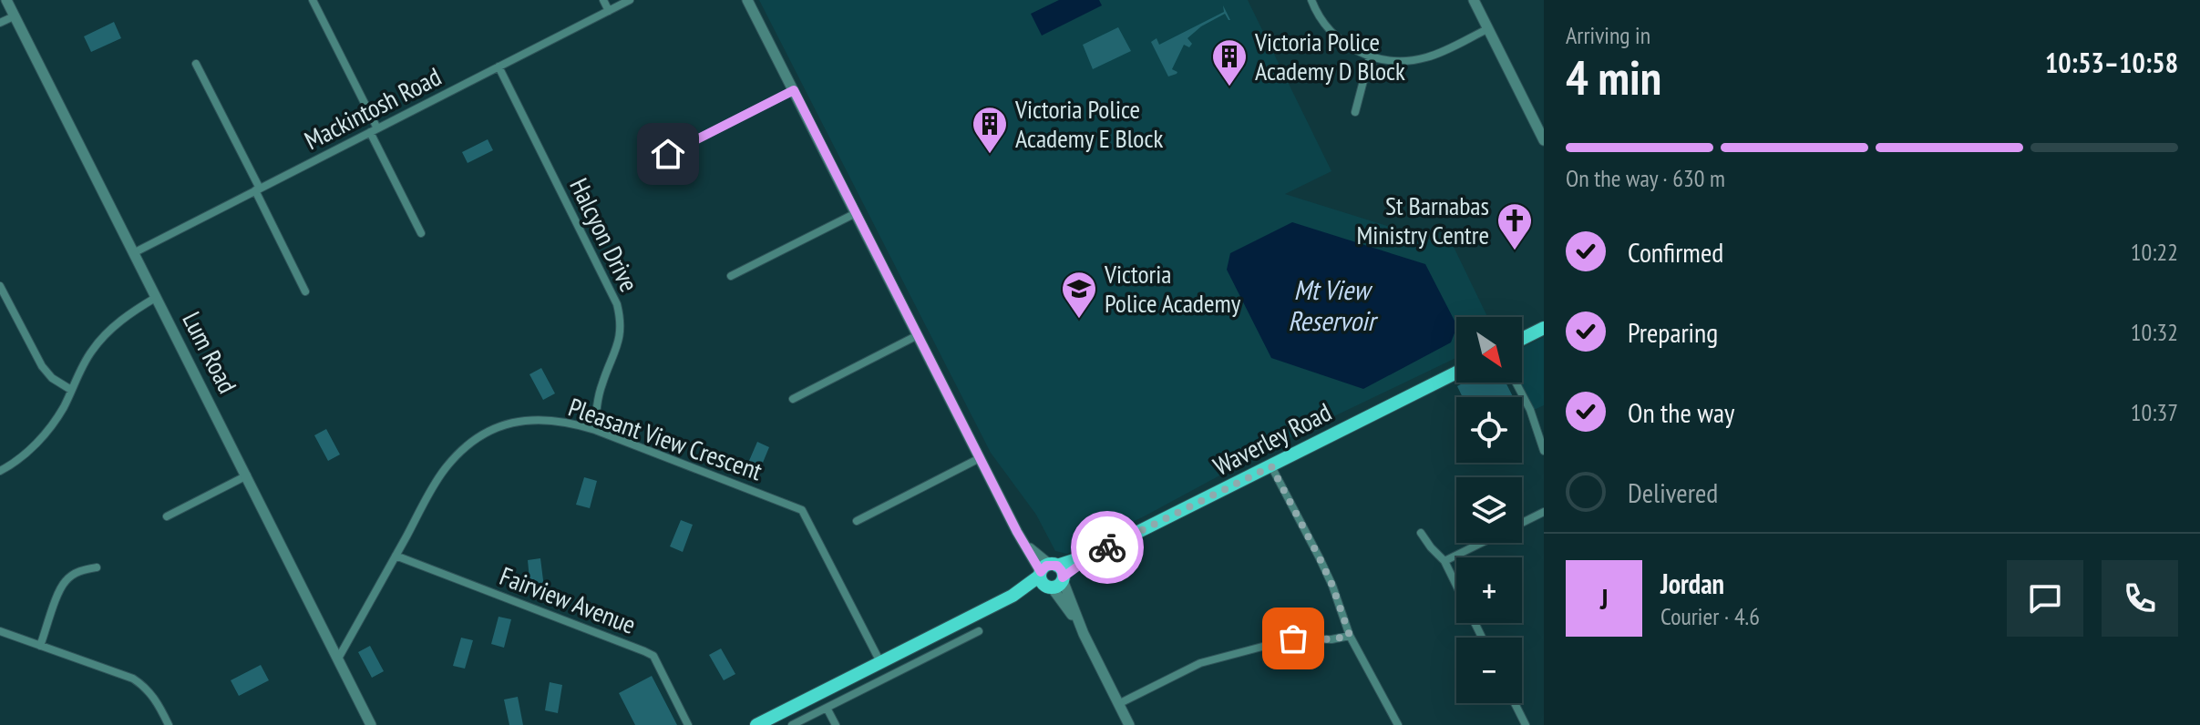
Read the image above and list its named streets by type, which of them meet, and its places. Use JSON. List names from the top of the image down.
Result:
{
  "streets": {
    "main road": ["Waverley Road"],
    "street": [
      "Mackintosh Road",
      "Halcyon Drive",
      "Lum Road",
      "Pleasant View Crescent",
      "Fairview Avenue"
    ]
  },
  "crossings": [
    ["Mackintosh Road", "Halcyon Drive"],
    ["Mackintosh Road", "Lum Road"],
    ["Halcyon Drive", "Pleasant View Crescent"],
    ["Lum Road", "Pleasant View Crescent"],
    ["Pleasant View Crescent", "Waverley Road"],
    ["Pleasant View Crescent", "Fairview Avenue"]
  ],
  "water": ["Mt View Reservoir"],
  "places": {
    "building": ["Victoria Police Academy D Block", "Victoria Police Academy E Block"],
    "church": ["St Barnabas Ministry Centre"],
    "school or university": ["Victoria Police Academy"]
  },
  "north": "bottom right",
  "page": {
    "heading": ["4 min", "Arriving in", "10:53–10:58"],
    "panel": ["Jordan", "Courier · 4.6"],
    "bar": "On the way · 630 m",
    "list": [
      ["Confirmed", "10:22"],
      ["Preparing", "10:32"],
      ["On the way", "10:37"],
      "Delivered"
    ],
    "map_buttons": ["+", "−"],
    "round": "J"
  }
}
